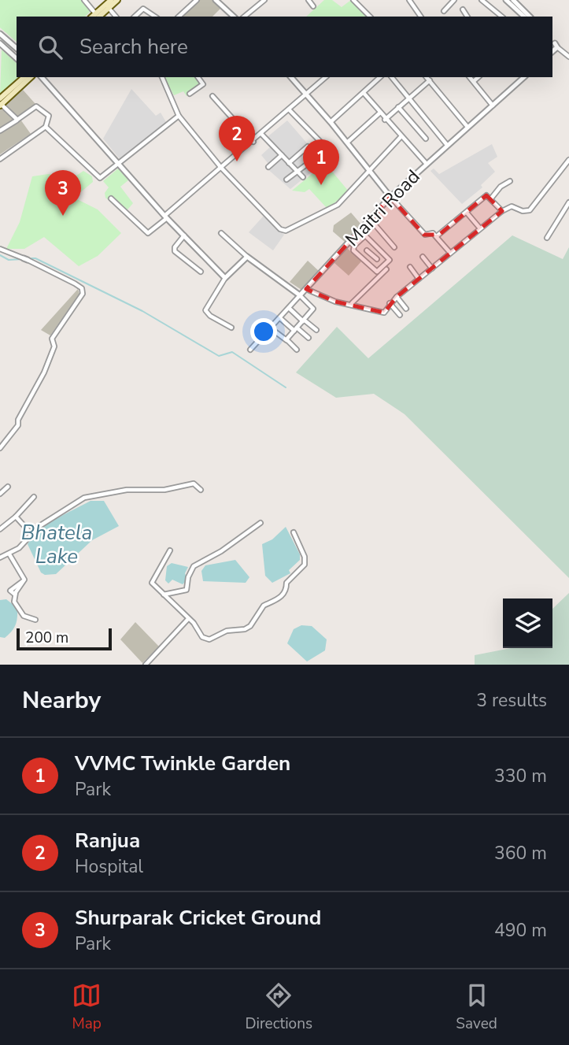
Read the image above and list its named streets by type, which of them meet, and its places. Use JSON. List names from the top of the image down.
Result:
{
  "streets": {
    "street": ["Maitri Road"]
  },
  "water": ["Bhatela Lake"],
  "scale_bar": "200 m",
  "page": {
    "search": "Search here",
    "pins": ["2", "1", "3"],
    "scale": "200 m",
    "heading": ["Nearby", "3 results"],
    "list": [
      {
        "mark": "1",
        "name": "VVMC Twinkle Garden",
        "note": "Park",
        "value": "330 m"
      },
      {
        "mark": "2",
        "name": "Ranjua",
        "note": "Hospital",
        "value": "360 m"
      },
      {
        "mark": "3",
        "name": "Shurparak Cricket Ground",
        "note": "Park",
        "value": "490 m"
      }
    ],
    "nav": ["Map", "Directions", "Saved"]
  }
}
